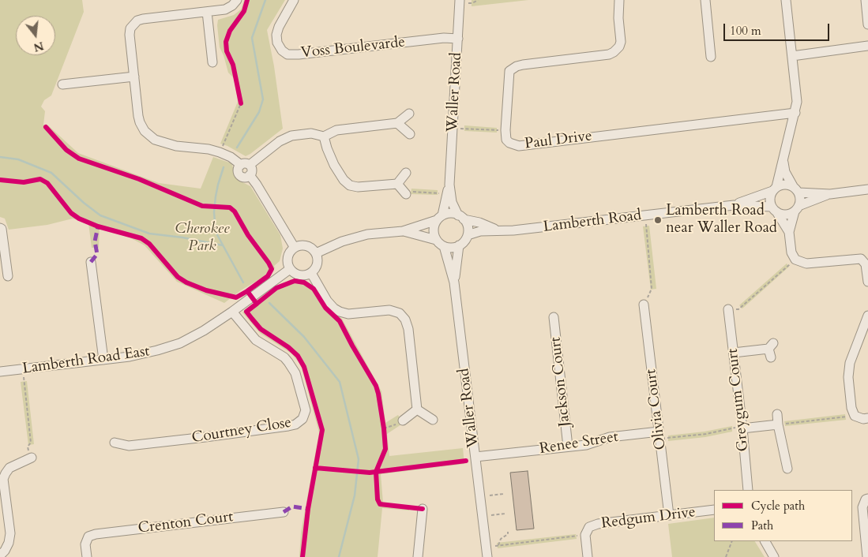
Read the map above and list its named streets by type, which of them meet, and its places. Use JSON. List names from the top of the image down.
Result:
{
  "streets": {
    "street": [
      "Voss Boulevarde",
      "Waller Road",
      "Paul Drive",
      "Lamberth Road",
      "Lamberth Road East",
      "Jackson Court",
      "Greygum Court",
      "Olivia Court",
      "Courtney Close",
      "Renee Street",
      "Redgum Drive",
      "Crenton Court"
    ]
  },
  "crossings": [
    ["Voss Boulevarde", "Waller Road"],
    ["Waller Road", "Lamberth Road"],
    ["Waller Road", "Renee Street"],
    ["Lamberth Road East", "Courtney Close"],
    ["Jackson Court", "Renee Street"],
    ["Olivia Court", "Renee Street"],
    ["Olivia Court", "Redgum Drive"]
  ],
  "parks": ["Cherokee Park"],
  "places": ["Lamberth Road near Waller Road"],
  "legend": ["Cycle path", "Path"],
  "scale_bar": "100 m",
  "north": "bottom"
}
